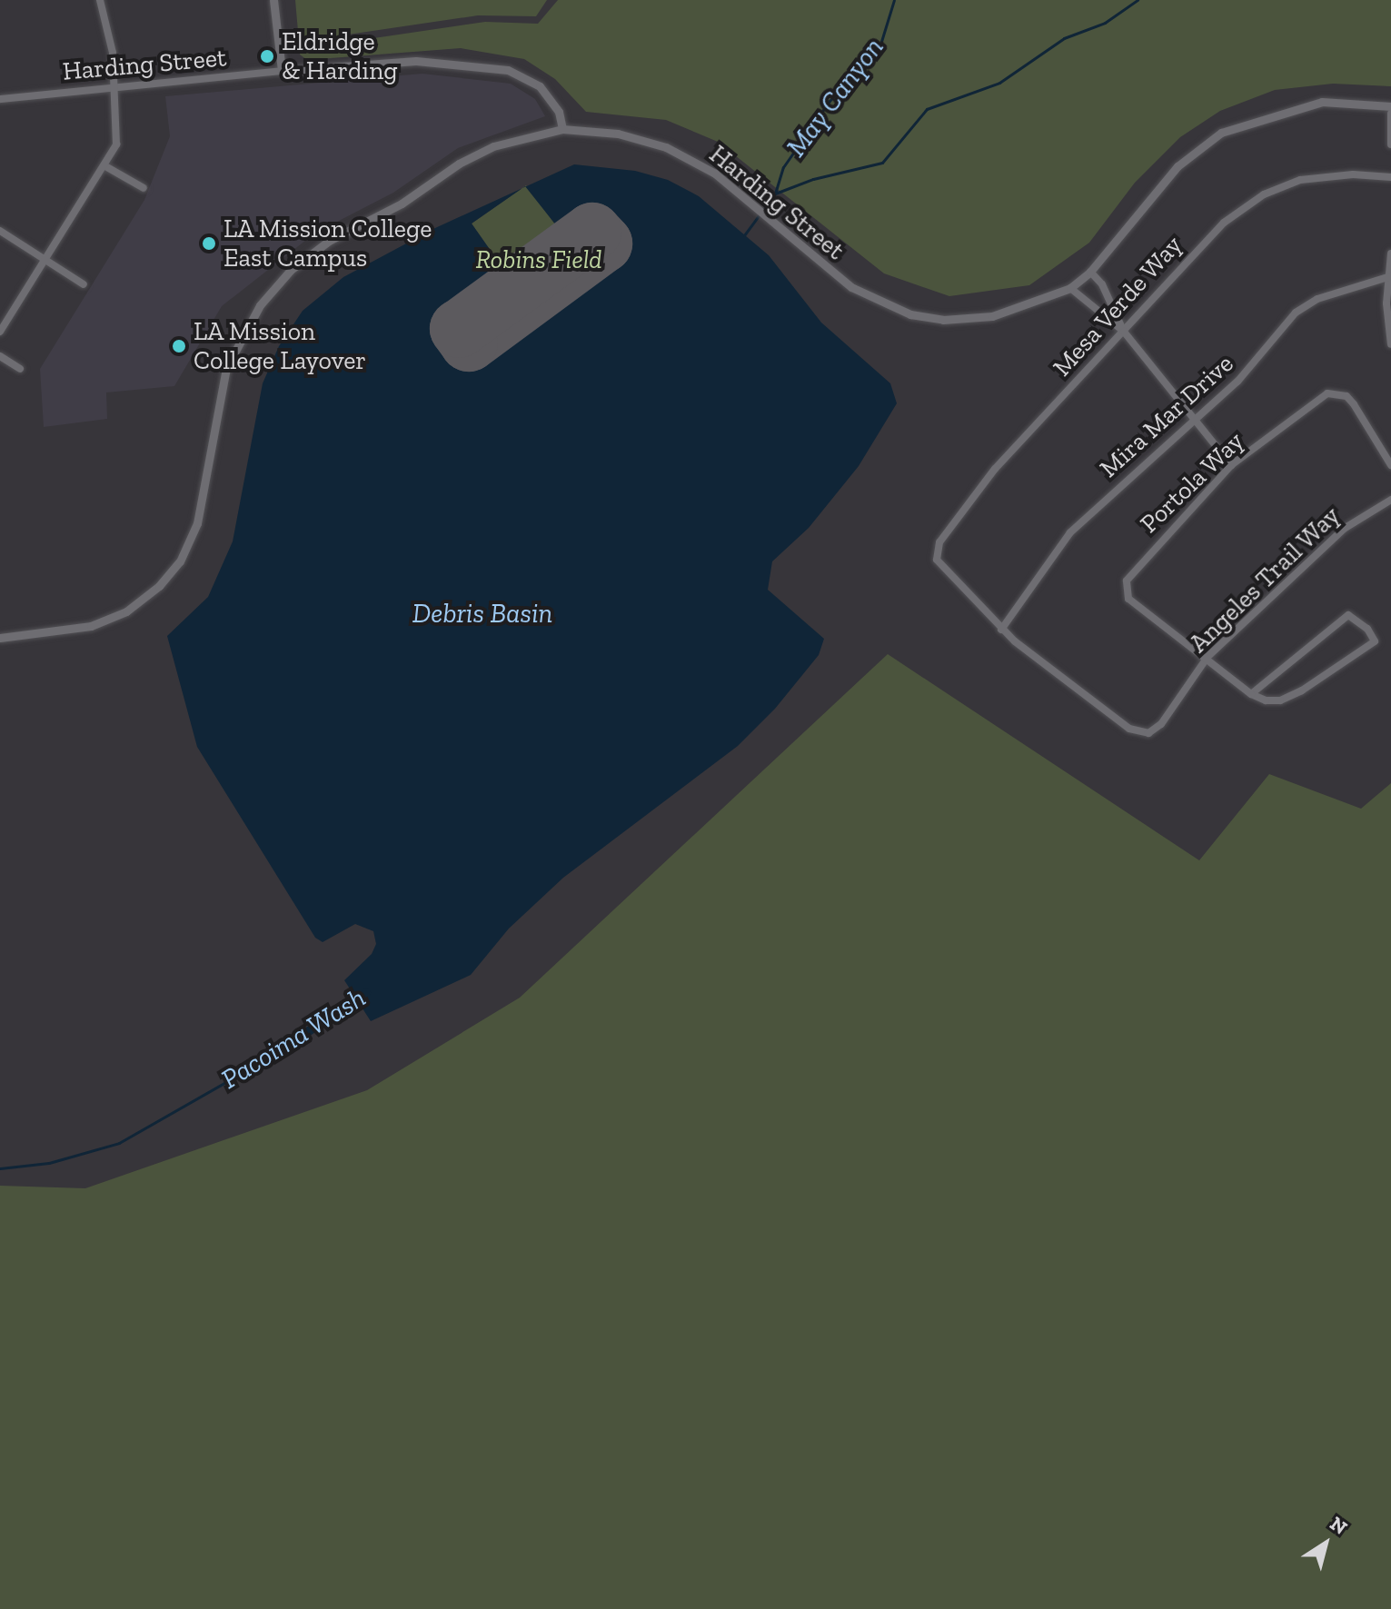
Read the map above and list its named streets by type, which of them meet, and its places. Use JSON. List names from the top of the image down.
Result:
{
  "streets": {
    "street": [
      "Harding Street",
      "Mesa Verde Way",
      "Mira Mar Drive",
      "Portola Way",
      "Angeles Trail Way"
    ]
  },
  "crossings": [
    ["Mesa Verde Way", "Mira Mar Drive"],
    ["Mesa Verde Way", "Angeles Trail Way"],
    ["Mira Mar Drive", "Angeles Trail Way"],
    ["Portola Way", "Angeles Trail Way"]
  ],
  "water": ["May Canyon", "Debris Basin", "Pacoima Wash"],
  "parks": ["Robins Field"],
  "places": ["Eldridge & Harding", "LA Mission College East Campus", "LA Mission College Layover"],
  "north": "top right"
}
